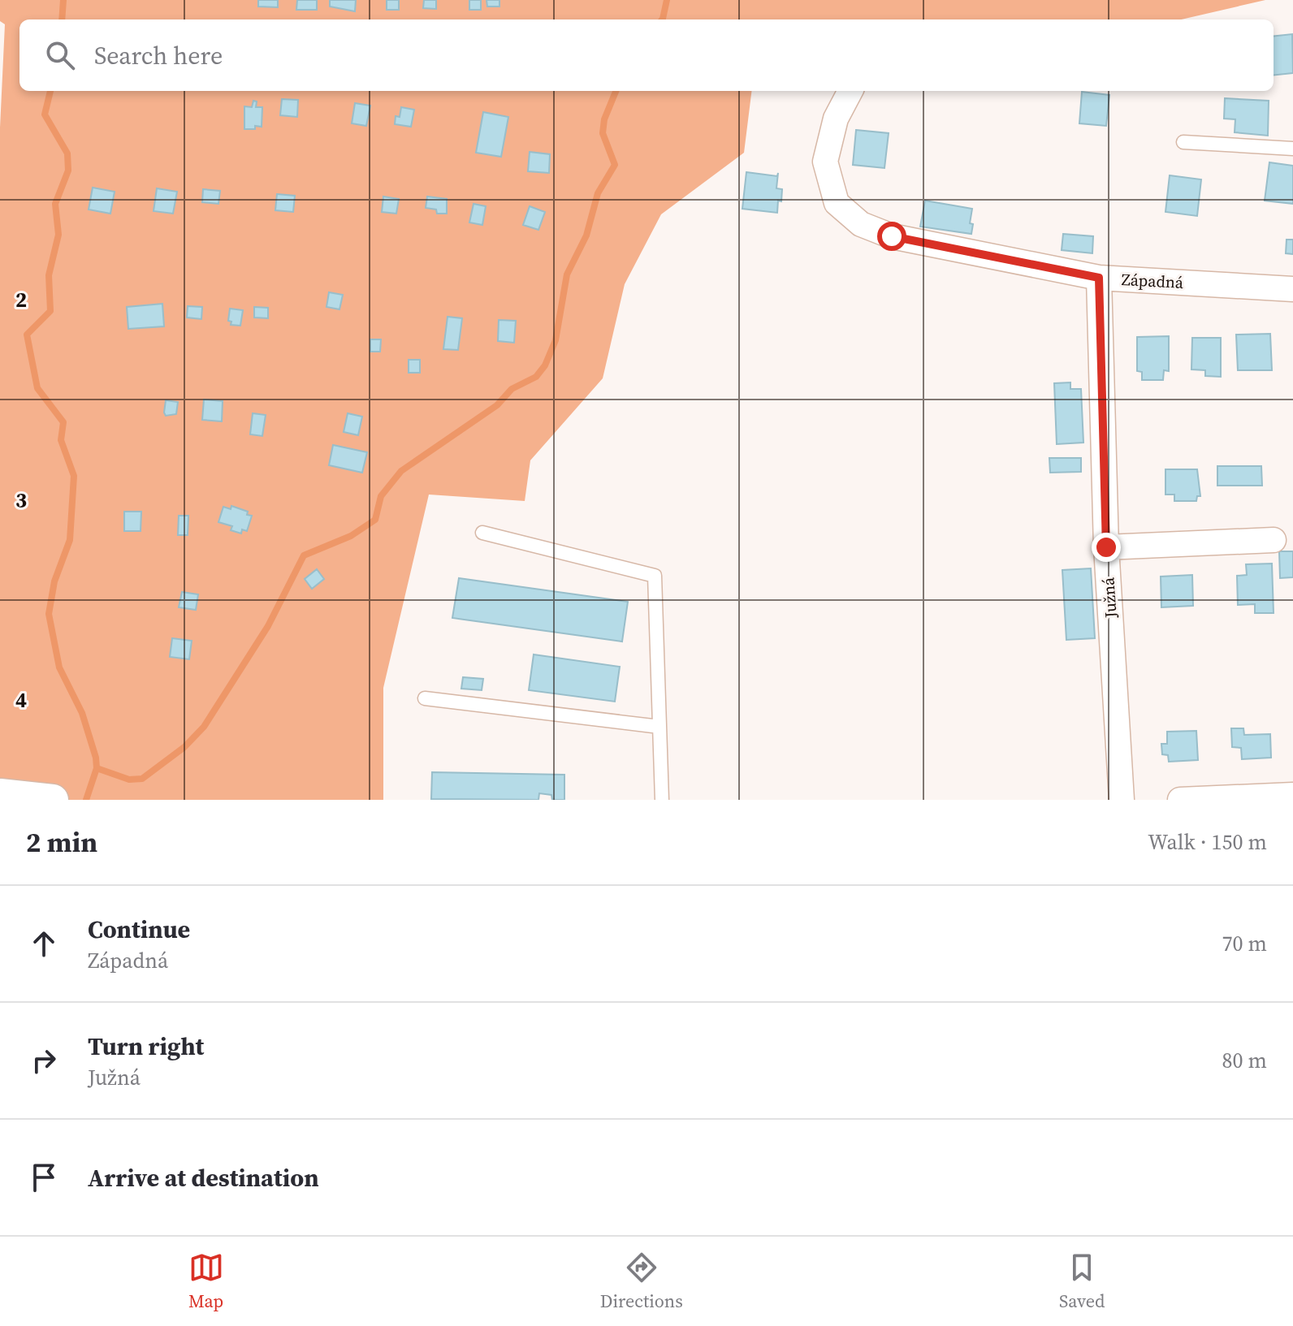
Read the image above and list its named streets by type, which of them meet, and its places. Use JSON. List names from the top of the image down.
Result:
{
  "streets": {
    "street": ["Západná", "Južná"]
  },
  "crossings": [
    ["Západná", "Južná"]
  ],
  "page": {
    "search": "Search here",
    "heading": ["2 min", "Walk · 150 m"],
    "list": [
      ["Continue", "Západná", "70 m"],
      ["Turn right", "Južná", "80 m"],
      "Arrive at destination"
    ],
    "nav": ["Map", "Directions", "Saved"]
  },
  "grid": {
    "rows": ["2", "3", "4"]
  }
}
